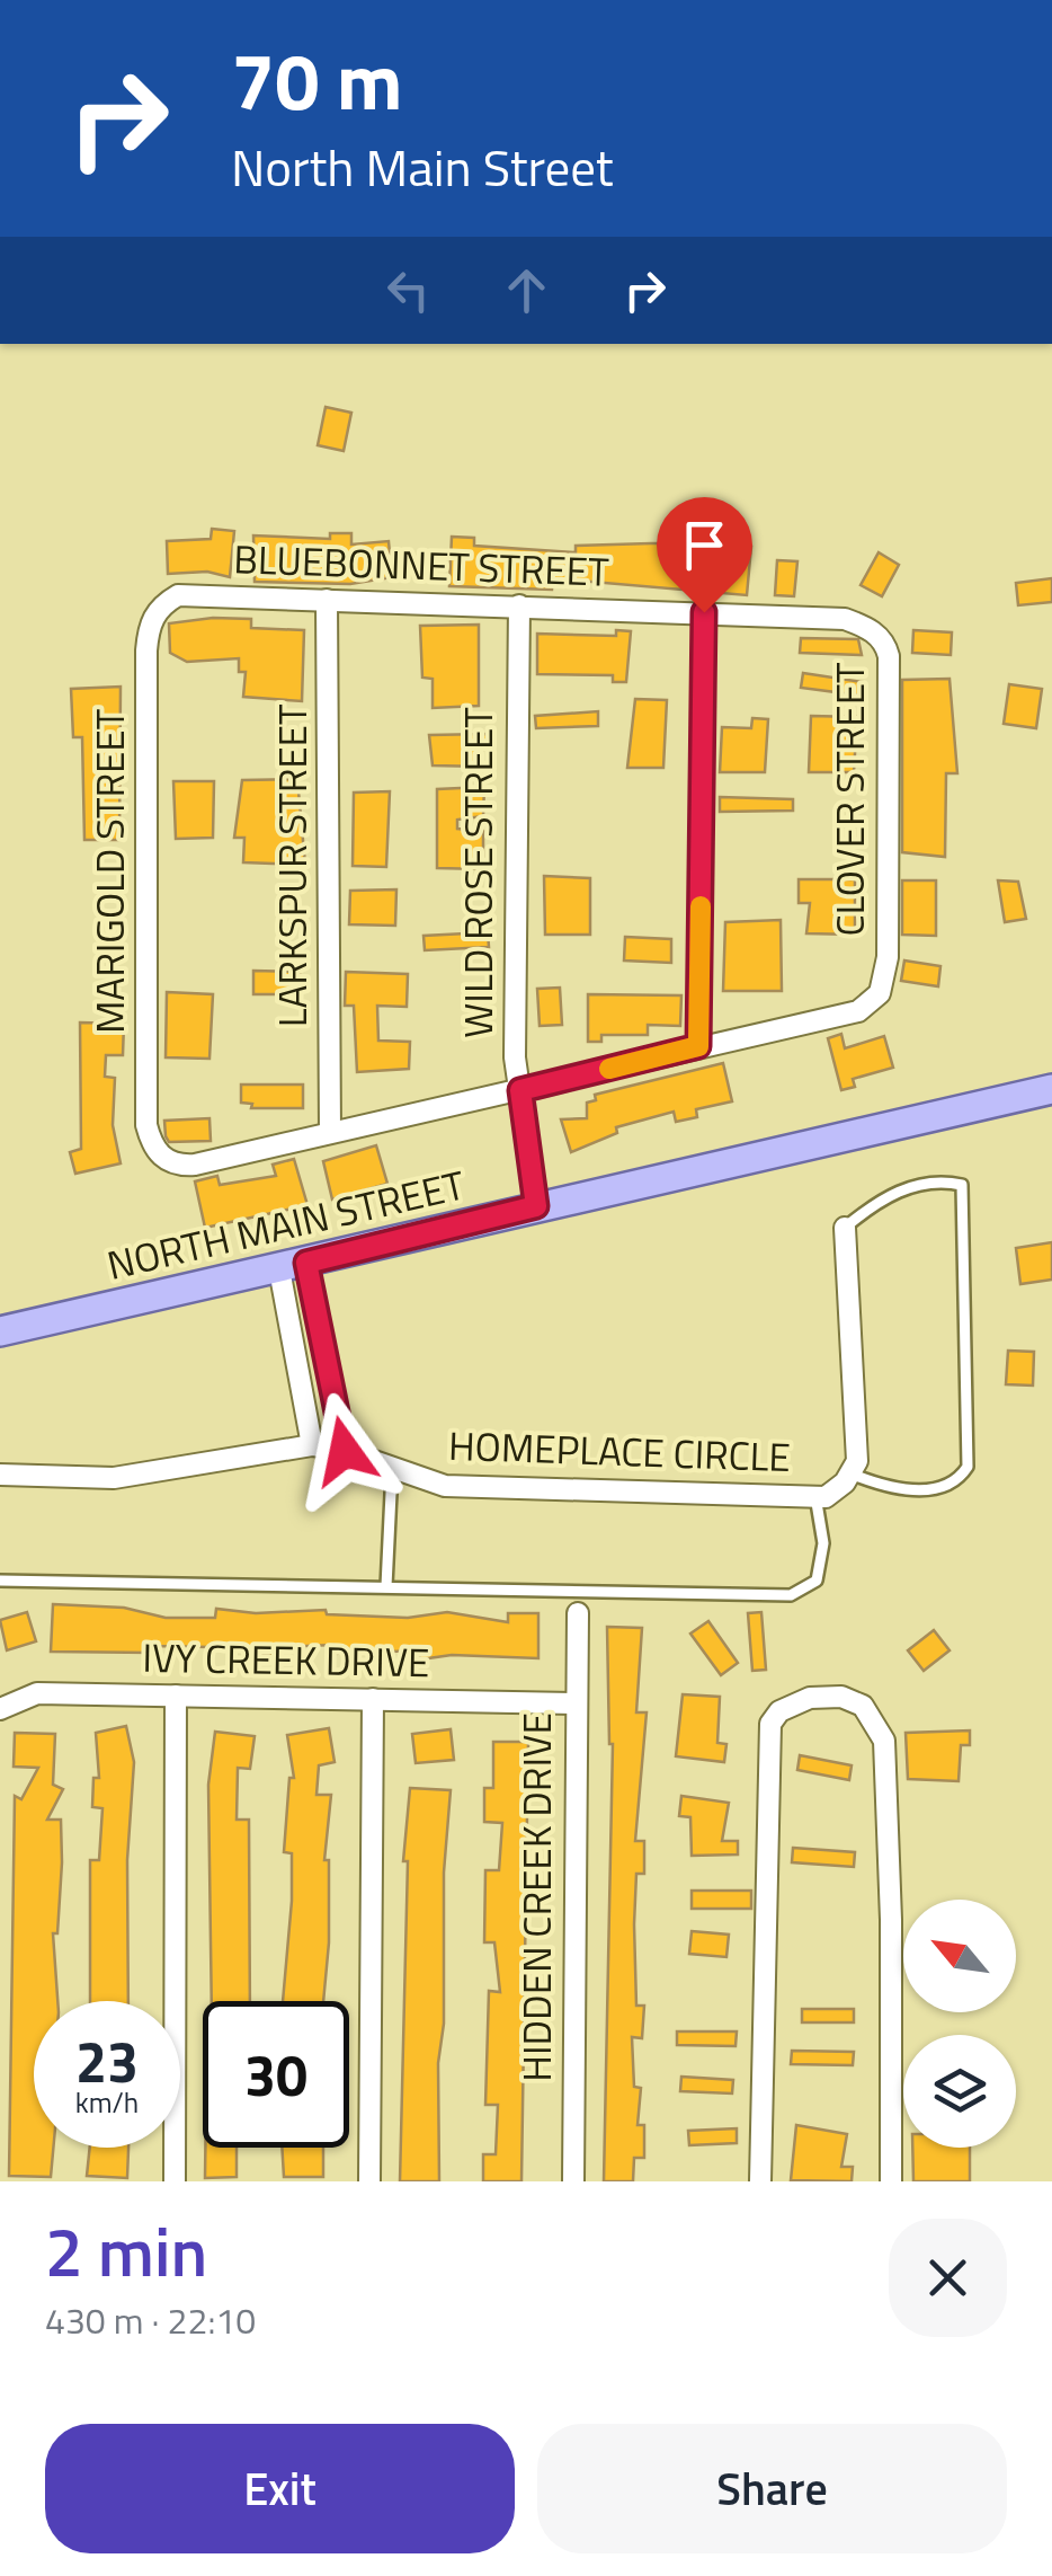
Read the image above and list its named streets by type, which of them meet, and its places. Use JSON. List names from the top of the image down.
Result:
{
  "streets": {
    "main road": ["NORTH MAIN STREET"],
    "street": [
      "BLUEBONNET STREET",
      "CLOVER STREET",
      "LARKSPUR STREET",
      "MARIGOLD STREET",
      "WILD ROSE STREET",
      "HOMEPLACE CIRCLE",
      "IVY CREEK DRIVE",
      "HIDDEN CREEK DRIVE"
    ]
  },
  "crossings": [
    ["BLUEBONNET STREET", "CLOVER STREET"],
    ["BLUEBONNET STREET", "LARKSPUR STREET"],
    ["BLUEBONNET STREET", "MARIGOLD STREET"],
    ["BLUEBONNET STREET", "WILD ROSE STREET"],
    ["LARKSPUR STREET", "MARIGOLD STREET"],
    ["WILD ROSE STREET", "NORTH MAIN STREET"],
    ["IVY CREEK DRIVE", "HIDDEN CREEK DRIVE"]
  ],
  "north": "top left",
  "page": {
    "turn": ["70 m", "North Main Street"],
    "speed": "23 km/h",
    "limit": "30",
    "heading": ["2 min", "430 m · 22:10"],
    "buttons": ["Exit", "Share"]
  }
}
